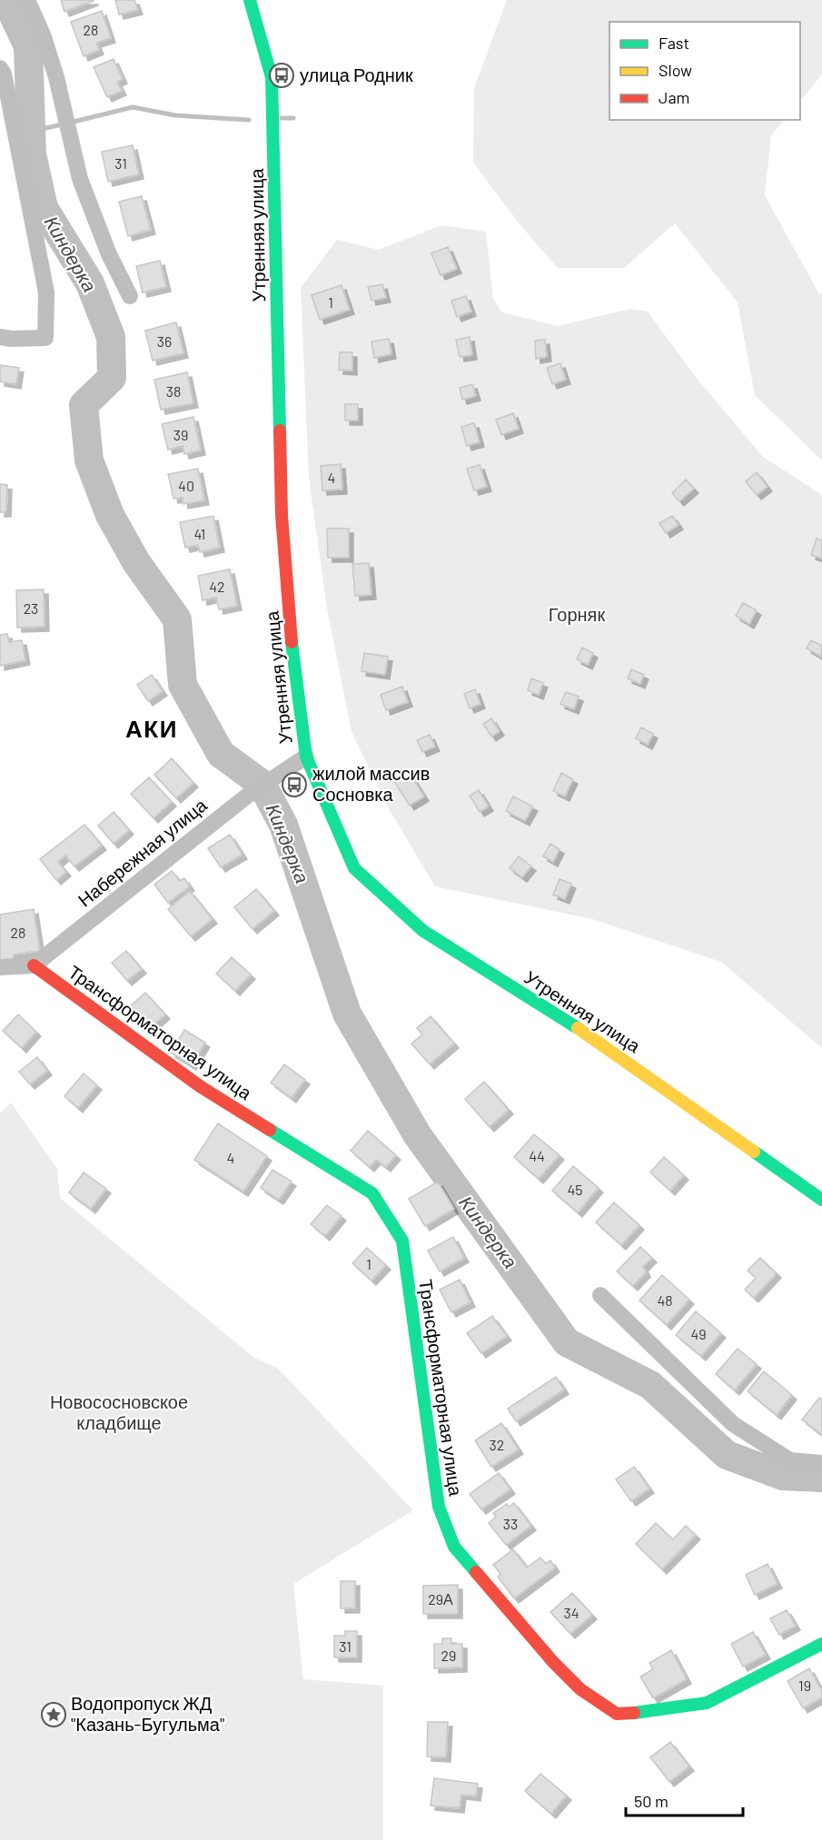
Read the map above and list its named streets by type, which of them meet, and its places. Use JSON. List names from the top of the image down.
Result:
{
  "streets": {
    "street": ["Утренняя улица", "Набережная улица", "Трансформаторная улица"]
  },
  "crossings": [
    ["Утренняя улица", "Набережная улица"],
    ["Набережная улица", "Трансформаторная улица"]
  ],
  "districts": ["АКИ"],
  "water": ["Киндерка"],
  "parks": ["Горняк", "Новососновское кладбище"],
  "places": {
    "bus stop": ["улица Родник", "жилой массив Сосновка"],
    "place": ["Водопропуск ЖД \"Казань-Бугульма\""]
  },
  "house_numbers": [
    "28",
    "31",
    "1",
    "36",
    "38",
    "39",
    "4",
    "40",
    "41",
    "42",
    "23",
    "28",
    "44",
    "4",
    "45",
    "1",
    "48",
    "49",
    "32",
    "33",
    "29А",
    "34",
    "31",
    "29",
    "19"
  ],
  "legend": ["Fast", "Slow", "Jam"],
  "scale_bar": "50 m"
}
